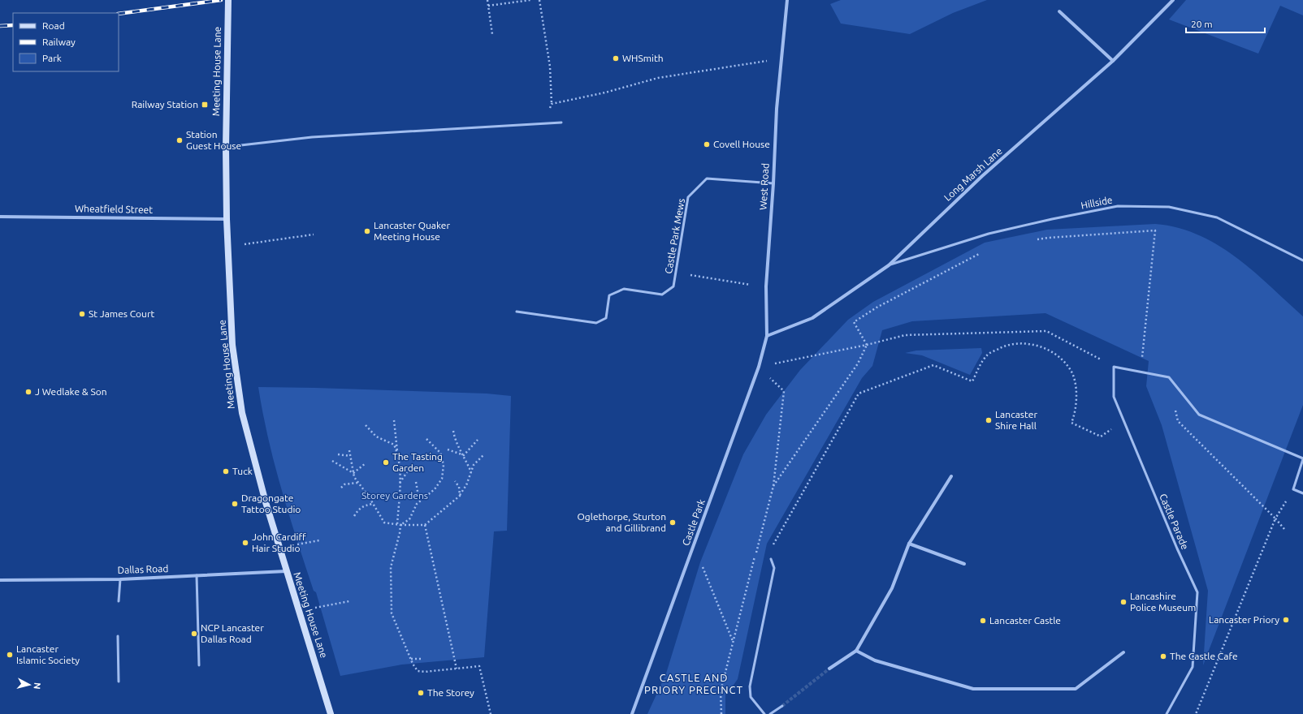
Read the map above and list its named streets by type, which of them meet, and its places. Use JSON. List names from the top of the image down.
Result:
{
  "streets": {
    "street": [
      "Meeting House Lane",
      "Long Marsh Lane",
      "West Road",
      "Wheatfield Street",
      "Castle Park",
      "Dallas Road"
    ],
    "lane": ["Hillside", "Castle Park Mews", "Castle Parade"]
  },
  "crossings": [
    ["Meeting House Lane", "Wheatfield Street"],
    ["Meeting House Lane", "Dallas Road"],
    ["Long Marsh Lane", "West Road"],
    ["Long Marsh Lane", "Hillside"],
    ["Long Marsh Lane", "Castle Park"],
    ["West Road", "Castle Park Mews"],
    ["West Road", "Castle Park"]
  ],
  "districts": ["CASTLE AND PRIORY PRECINCT"],
  "parks": ["Storey Gardens"],
  "places": {
    "other": [
      "WHSmith",
      "Station Guest House",
      "Covell House",
      "Lancaster Quaker Meeting House",
      "St James Court",
      "J Wedlake & Son",
      "Lancaster Shire Hall",
      "The Tasting Garden",
      "Tuck",
      "Dragongate Tattoo Studio",
      "Oglethorpe, Sturton and Gillibrand",
      "John Cardiff Hair Studio",
      "Lancashire Police Museum",
      "Lancaster Priory",
      "Lancaster Castle",
      "NCP Lancaster Dallas Road",
      "Lancaster Islamic Society",
      "The Castle Cafe",
      "The Storey"
    ],
    "transit": ["Railway Station"]
  },
  "legend": ["Road", "Railway", "Park"],
  "scale_bar": "20 m",
  "north": "right"
}
